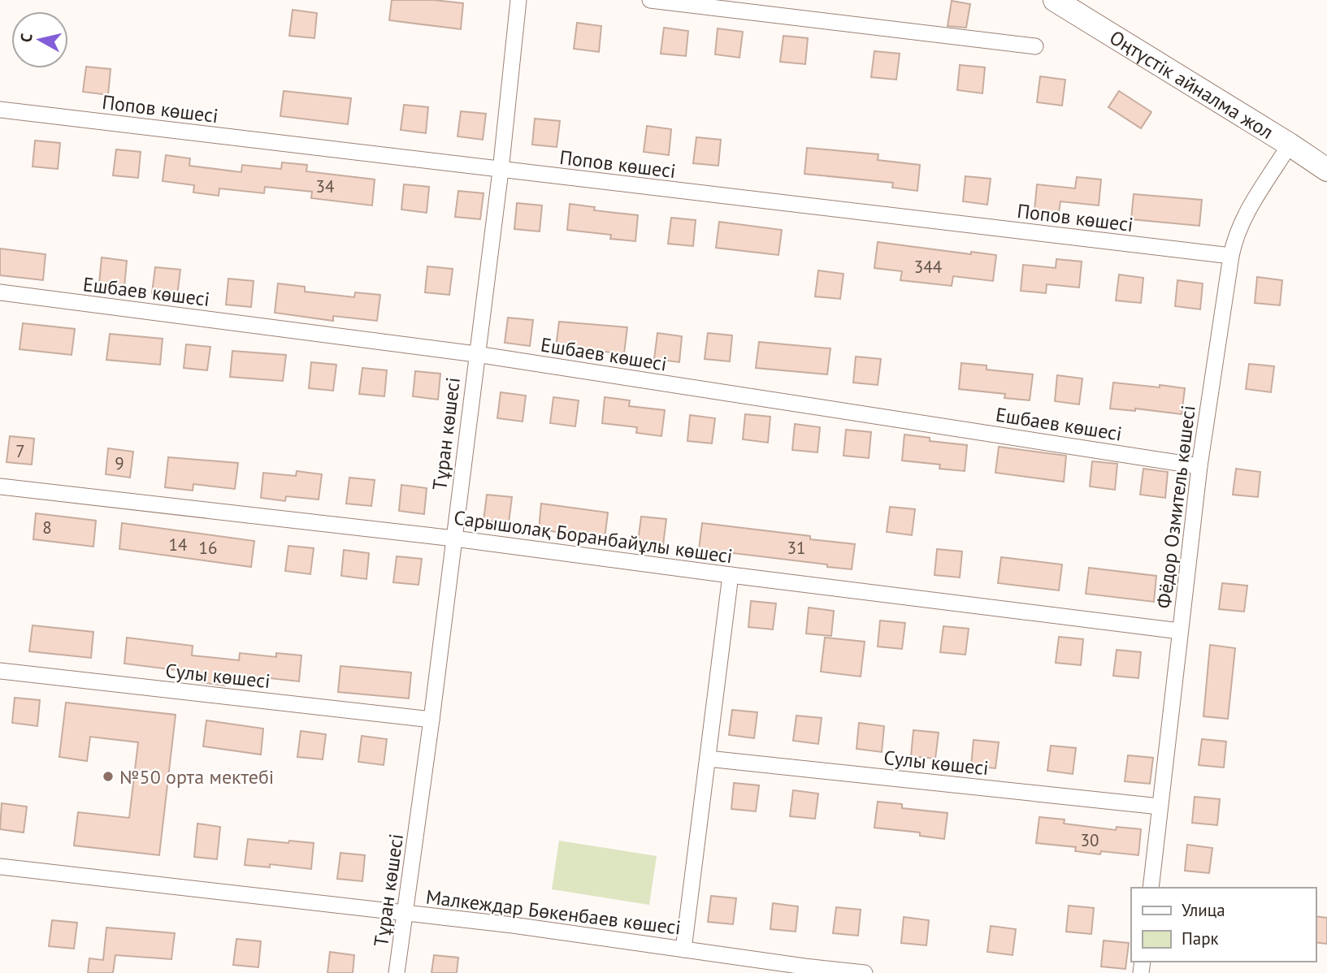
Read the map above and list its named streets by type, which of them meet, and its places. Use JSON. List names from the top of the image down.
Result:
{
  "streets": {
    "highway": ["Оңтүстік айналма жол"],
    "street": [
      "Попов көшесі",
      "Ешбаев көшесі",
      "Тұран көшесі",
      "Фёдор Озмитель көшесі",
      "Сарышолақ Боранбайұлы көшесі",
      "Сулы көшесі",
      "Малкеждар Бөкенбаев көшесі"
    ]
  },
  "crossings": [
    ["Оңтүстік айналма жол", "Фёдор Озмитель көшесі"],
    ["Попов көшесі", "Тұран көшесі"],
    ["Попов көшесі", "Фёдор Озмитель көшесі"],
    ["Ешбаев көшесі", "Тұран көшесі"],
    ["Ешбаев көшесі", "Фёдор Озмитель көшесі"],
    ["Тұран көшесі", "Сарышолақ Боранбайұлы көшесі"],
    ["Тұран көшесі", "Сулы көшесі"],
    ["Тұран көшесі", "Малкеждар Бөкенбаев көшесі"],
    ["Фёдор Озмитель көшесі", "Сарышолақ Боранбайұлы көшесі"],
    ["Фёдор Озмитель көшесі", "Сулы көшесі"]
  ],
  "places": ["№50 орта мектебі"],
  "house_numbers": [
    "34",
    "344",
    "7",
    "9",
    "8",
    "14",
    "16",
    "31",
    "30"
  ],
  "legend": ["Улица", "Парк"],
  "north": "left"
}
